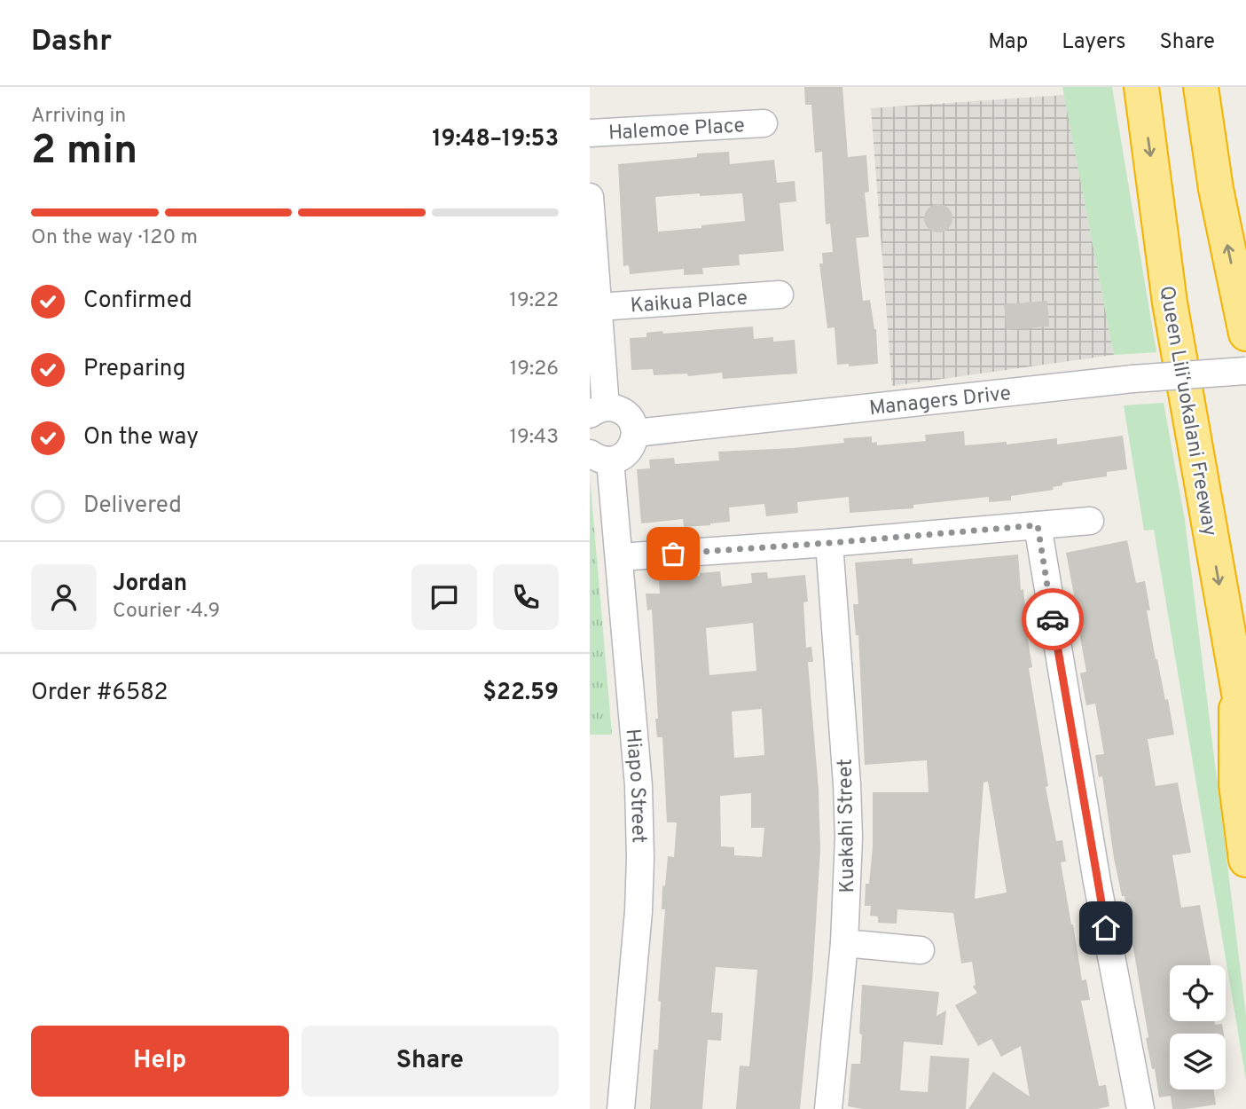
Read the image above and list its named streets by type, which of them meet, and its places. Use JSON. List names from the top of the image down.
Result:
{
  "streets": {
    "highway": ["Queen Liliʻuokalani Freeway"],
    "street": [
      "Halemoe Place",
      "Kaikua Place",
      "Managers Drive",
      "Hiapo Street",
      "Kuakahi Street"
    ]
  },
  "page": {
    "header": "Dashr",
    "nav": ["Map", "Layers", "Share"],
    "heading": ["2 min", "Arriving in", "19:48–19:53"],
    "panel": [
      "Jordan",
      "Courier · 4.9",
      "Order #6582",
      "$22.59"
    ],
    "bar": "On the way · 120 m",
    "list": [
      ["Confirmed", "19:22"],
      ["Preparing", "19:26"],
      ["On the way", "19:43"],
      "Delivered"
    ],
    "buttons": ["Help", "Share"]
  }
}
